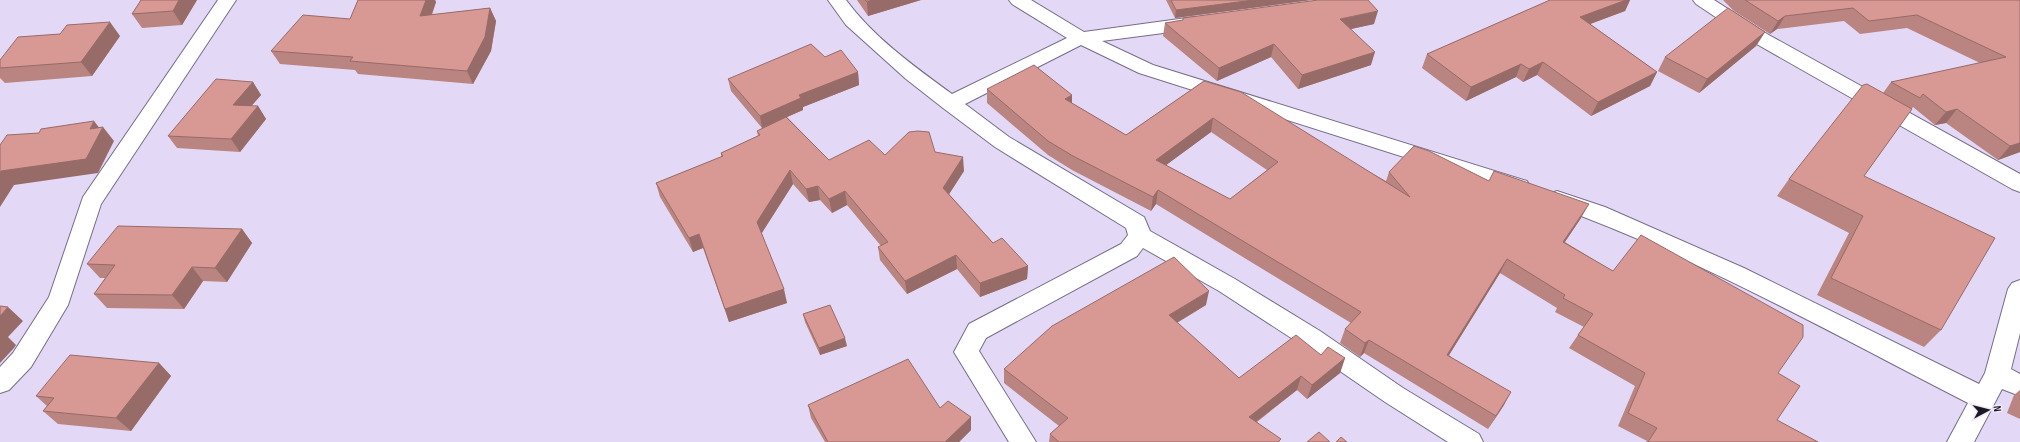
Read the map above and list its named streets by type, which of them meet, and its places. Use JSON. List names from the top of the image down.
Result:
{
  "north": "right"
}
